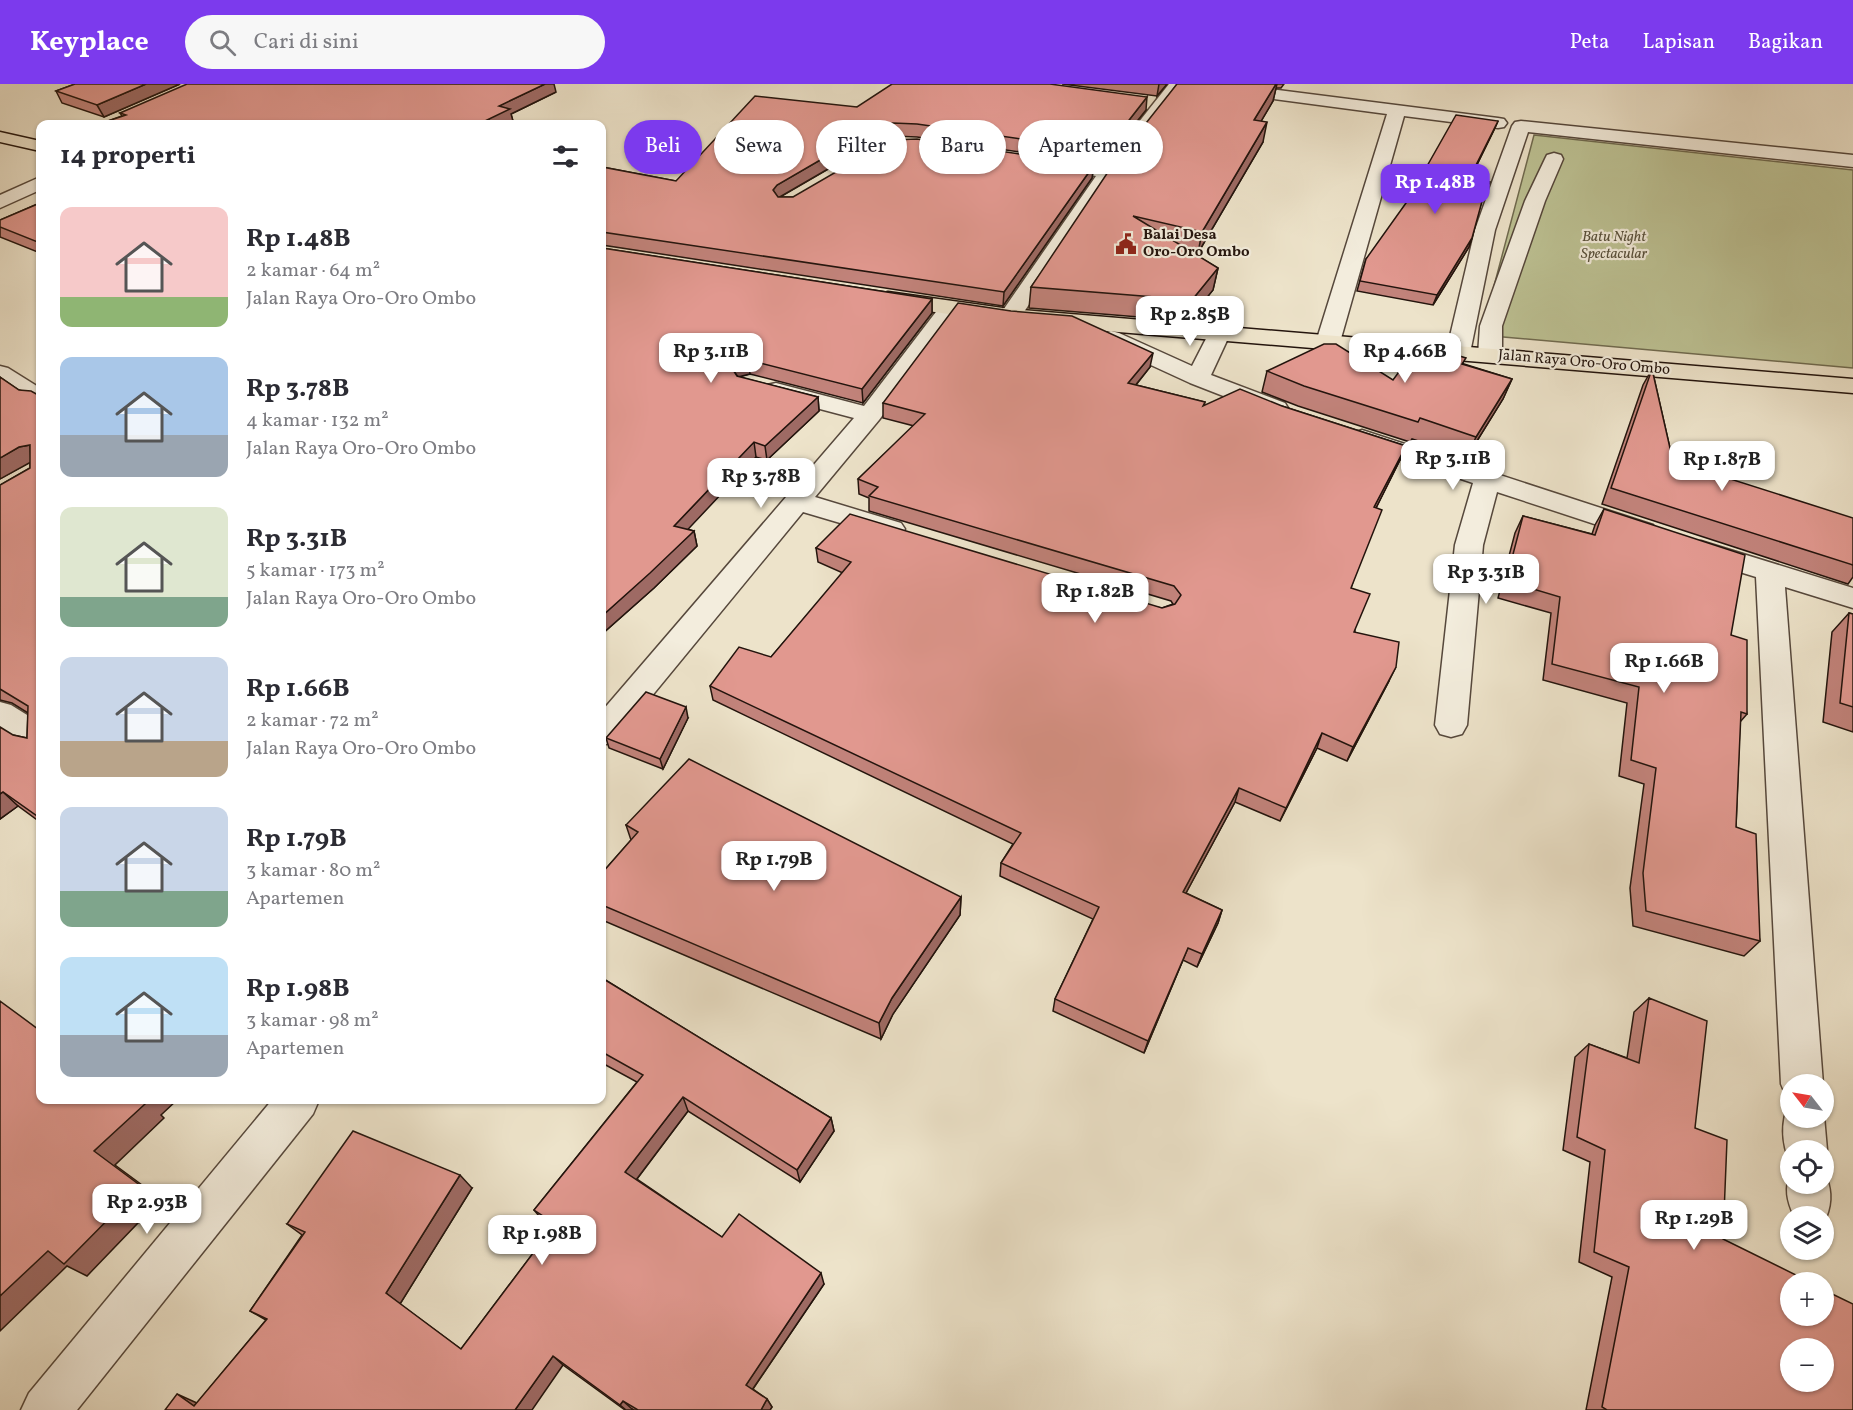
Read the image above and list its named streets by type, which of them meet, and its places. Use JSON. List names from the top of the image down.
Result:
{
  "streets": {
    "main road": ["Jalan Raya Oro-Oro Ombo"]
  },
  "parks": ["Batu Night Spectacular"],
  "places": {
    "public building": ["Balai Desa Oro-Oro Ombo"]
  },
  "north": "top left",
  "page": {
    "header": "Keyplace",
    "search": "Cari di sini",
    "nav": ["Peta", "Lapisan", "Bagikan"],
    "chip": [
      "Beli",
      "Sewa",
      "Filter",
      "Baru",
      "Apartemen"
    ],
    "heading": "14 properti",
    "price": [
      "Rp 1.48B",
      "Rp 2.85B",
      "Rp 3.11B",
      "Rp 4.66B",
      "Rp 3.11B",
      "Rp 1.87B",
      "Rp 3.78B",
      "Rp 3.31B",
      "Rp 1.82B",
      "Rp 1.66B",
      "Rp 1.79B",
      "Rp 2.93B",
      "Rp 1.29B",
      "Rp 1.98B"
    ],
    "list": [
      {
        "name": "Rp 1.48B",
        "note": "2 kamar · 64 m² · Jalan Raya Oro-Oro Ombo"
      },
      {
        "name": "Rp 3.78B",
        "note": "4 kamar · 132 m² · Jalan Raya Oro-Oro Ombo"
      },
      {
        "name": "Rp 3.31B",
        "note": "5 kamar · 173 m² · Jalan Raya Oro-Oro Ombo"
      },
      {
        "name": "Rp 1.66B",
        "note": "2 kamar · 72 m² · Jalan Raya Oro-Oro Ombo"
      },
      {
        "name": "Rp 1.79B",
        "note": "3 kamar · 80 m² · Apartemen"
      },
      {
        "name": "Rp 1.98B",
        "note": "3 kamar · 98 m² · Apartemen"
      }
    ],
    "map_buttons": ["+", "−"]
  }
}
